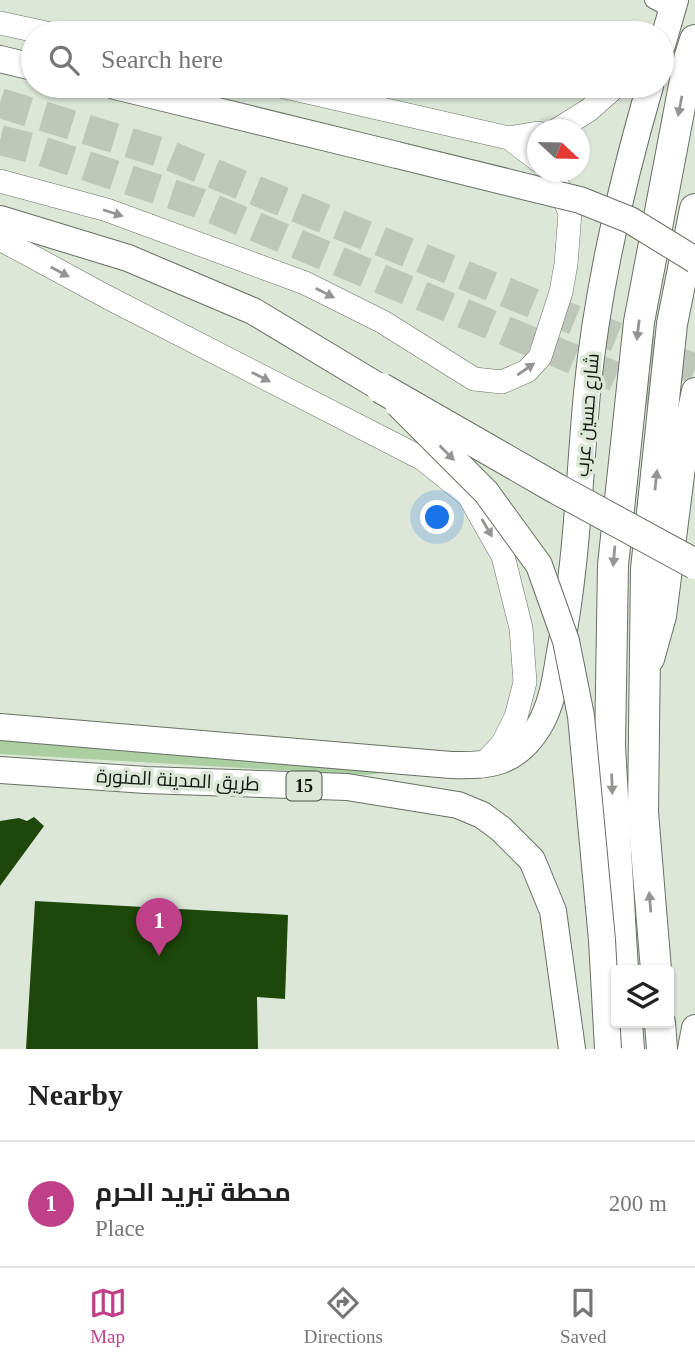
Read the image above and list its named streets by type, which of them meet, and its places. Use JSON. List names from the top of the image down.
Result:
{
  "streets": {
    "main road": ["شارع حسين عرب", "طريق المدينة المنورة", "15"]
  },
  "crossings": [
    ["شارع حسين عرب", "طريق المدينة المنورة"]
  ],
  "north": "right",
  "page": {
    "search": "Search here",
    "pins": "1",
    "heading": "Nearby",
    "list": [
      {
        "mark": "1",
        "name": "محطة تبريد الحرم",
        "note": "Place",
        "value": "200 m"
      }
    ],
    "nav": ["Map", "Directions", "Saved"]
  }
}
